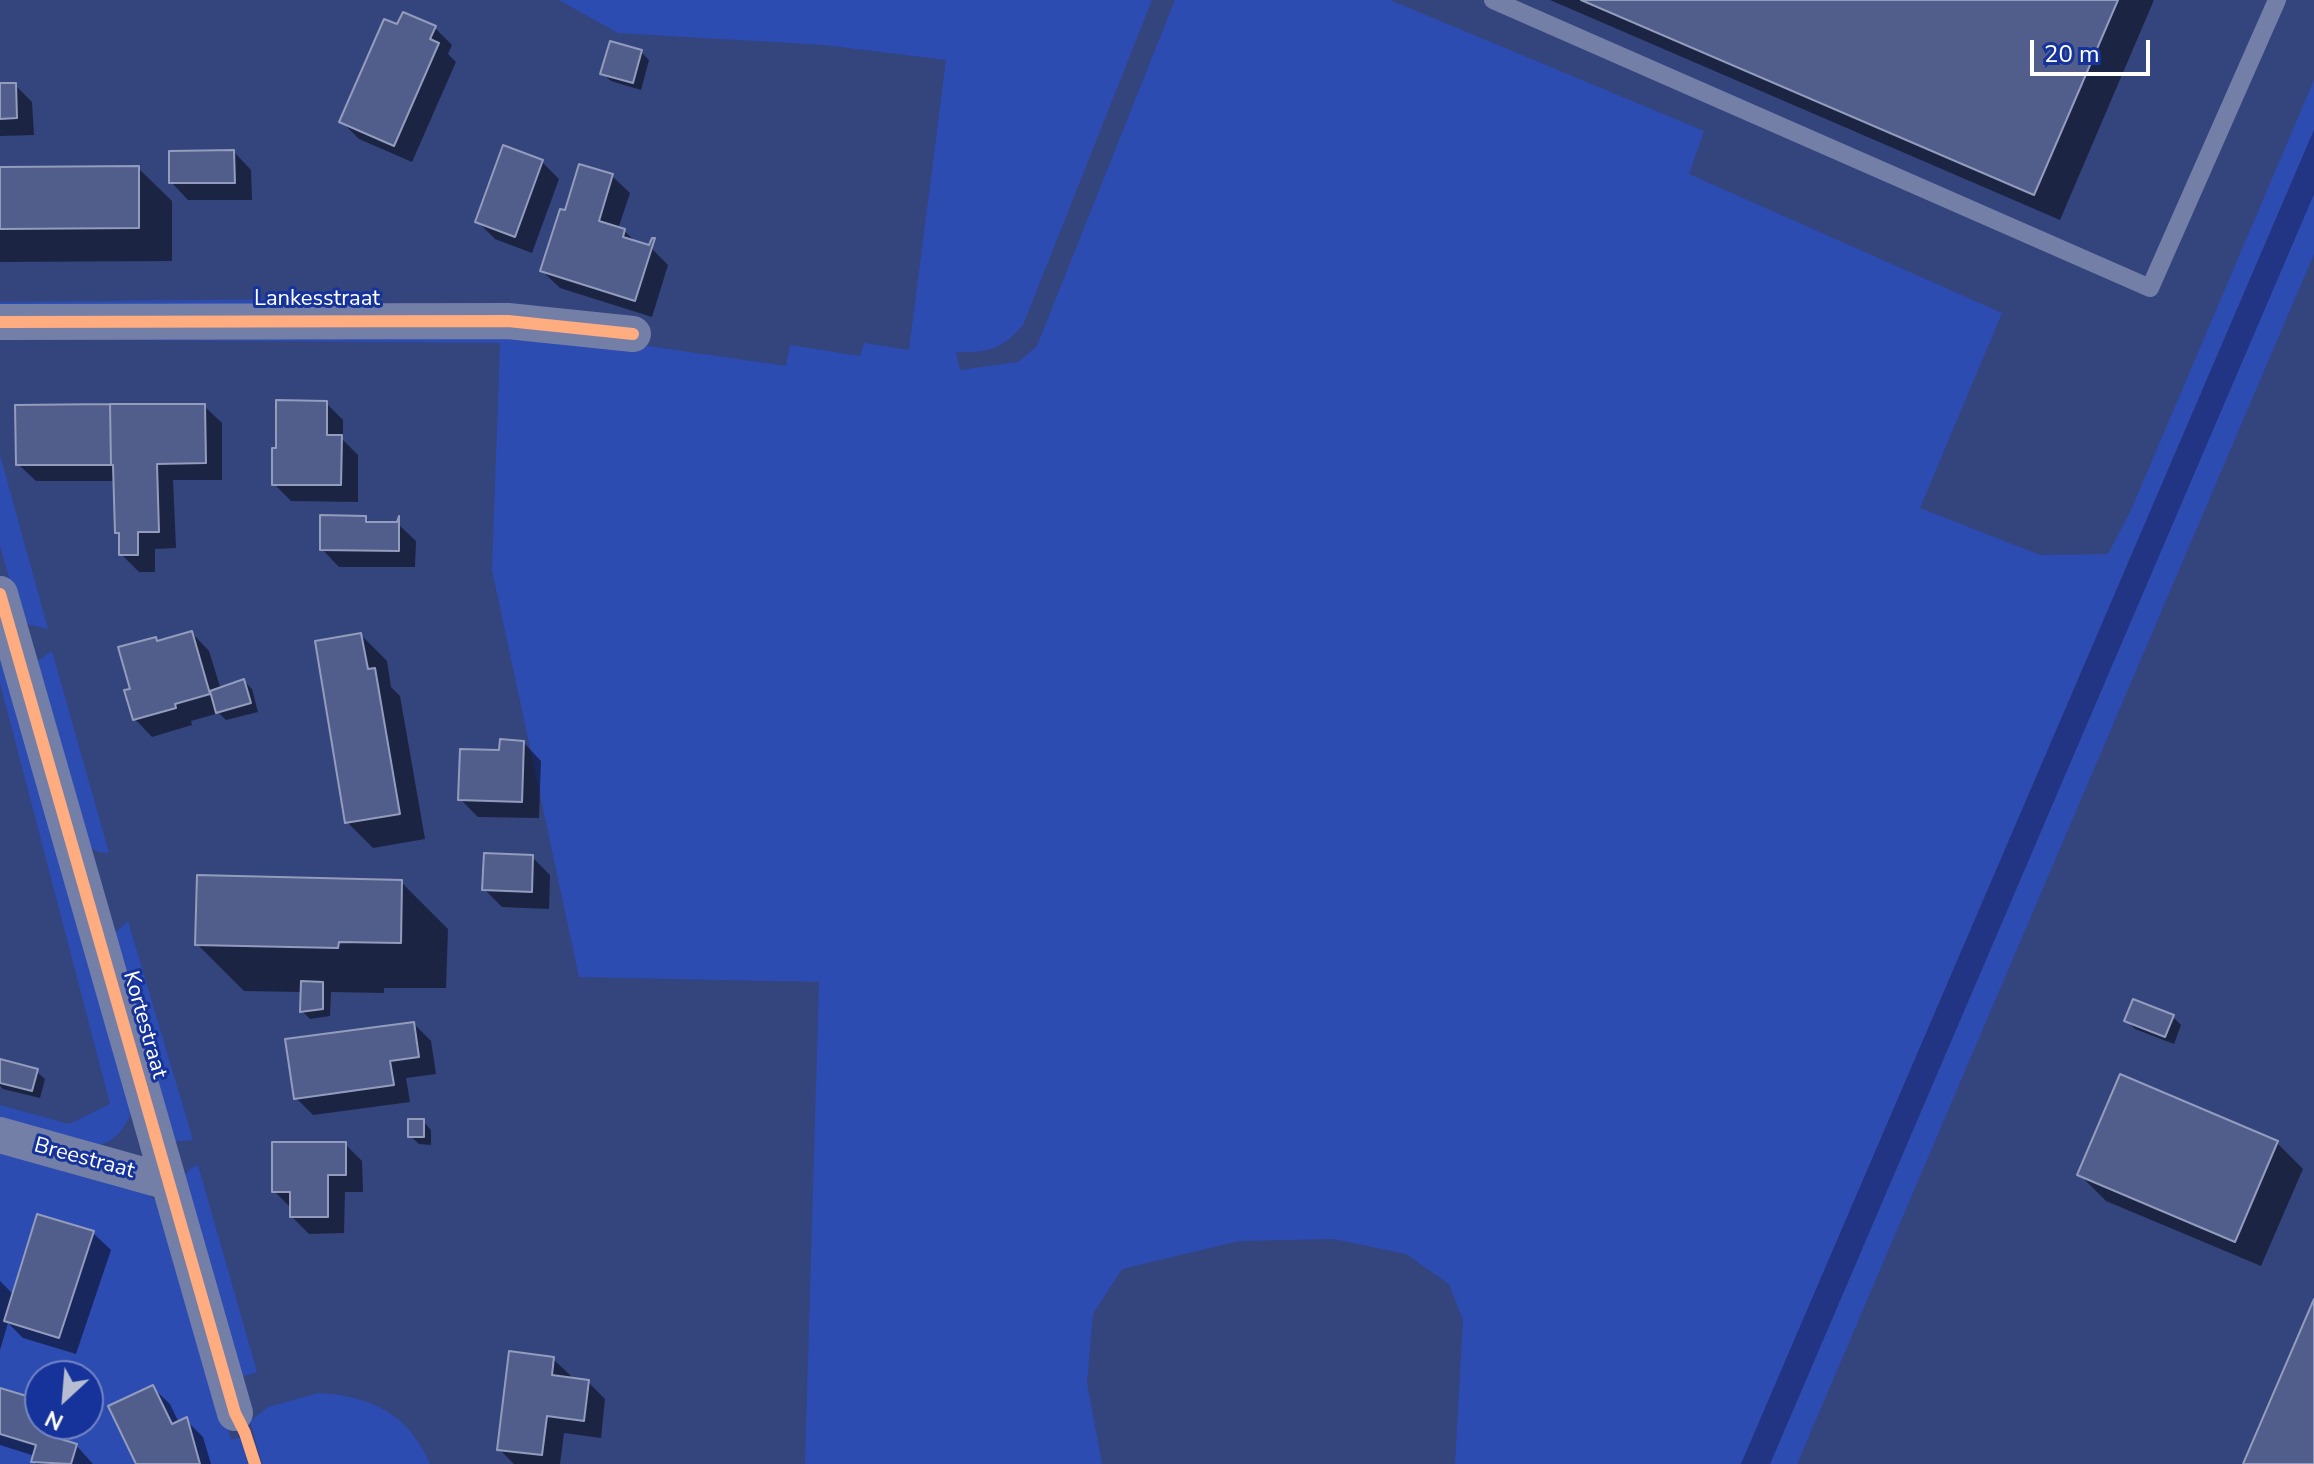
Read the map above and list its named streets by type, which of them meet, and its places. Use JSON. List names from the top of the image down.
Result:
{
  "streets": {
    "street": ["Lankesstraat", "Kortestraat", "Breestraat"]
  },
  "crossings": [
    ["Kortestraat", "Breestraat"]
  ],
  "scale_bar": "20 m",
  "north": "bottom left"
}
